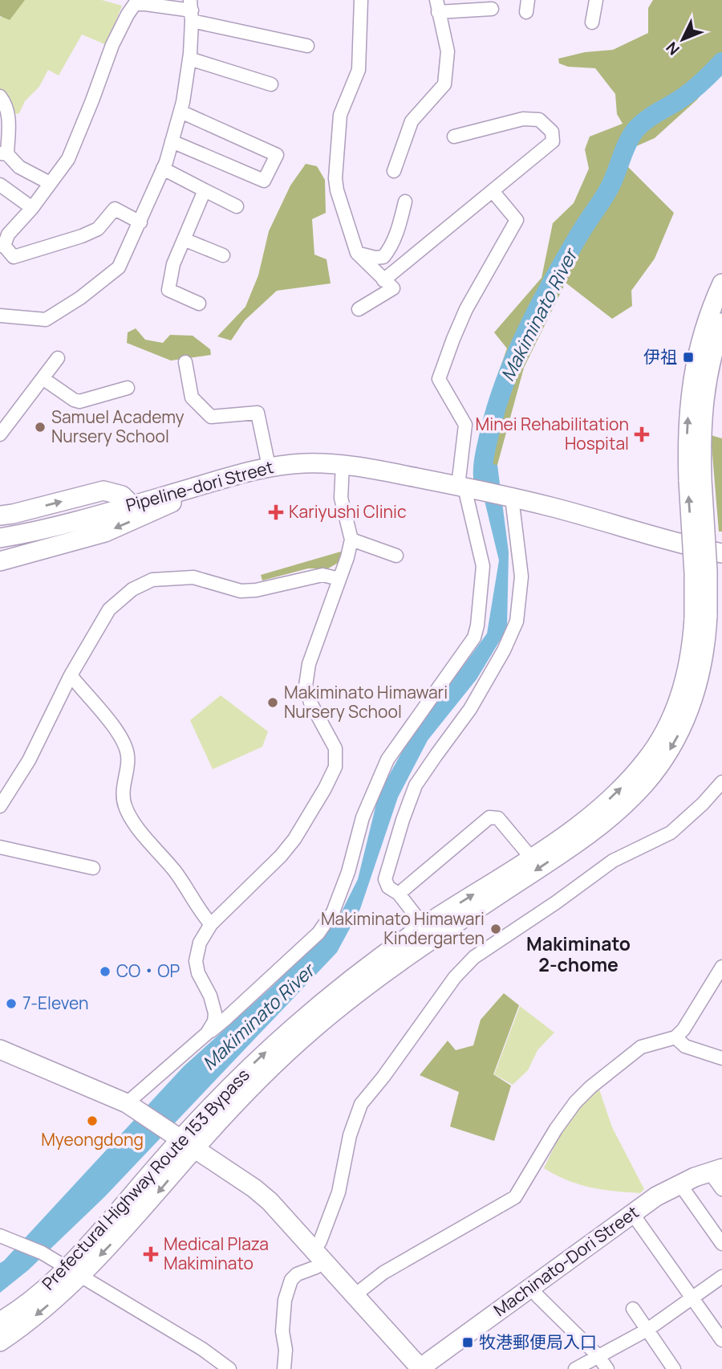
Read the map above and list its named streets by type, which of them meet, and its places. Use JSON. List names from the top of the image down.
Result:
{
  "streets": {
    "main road": ["Pipeline-dori Street", "Prefectural Highway Route 153 Bypass", "Machinato-Dori Street"]
  },
  "districts": ["Makiminato 2-chome"],
  "water": ["Makiminato River"],
  "places": {
    "transit": ["伊祖", "牧港郵便局入口"],
    "other": [
      "Samuel Academy Nursery School",
      "Makiminato Himawari Nursery School",
      "Makiminato Himawari Kindergarten",
      "CO・OP",
      "7-Eleven",
      "Myeongdong"
    ],
    "health": ["Minei Rehabilitation Hospital", "Kariyushi Clinic", "Medical Plaza Makiminato"]
  },
  "north": "bottom left"
}
